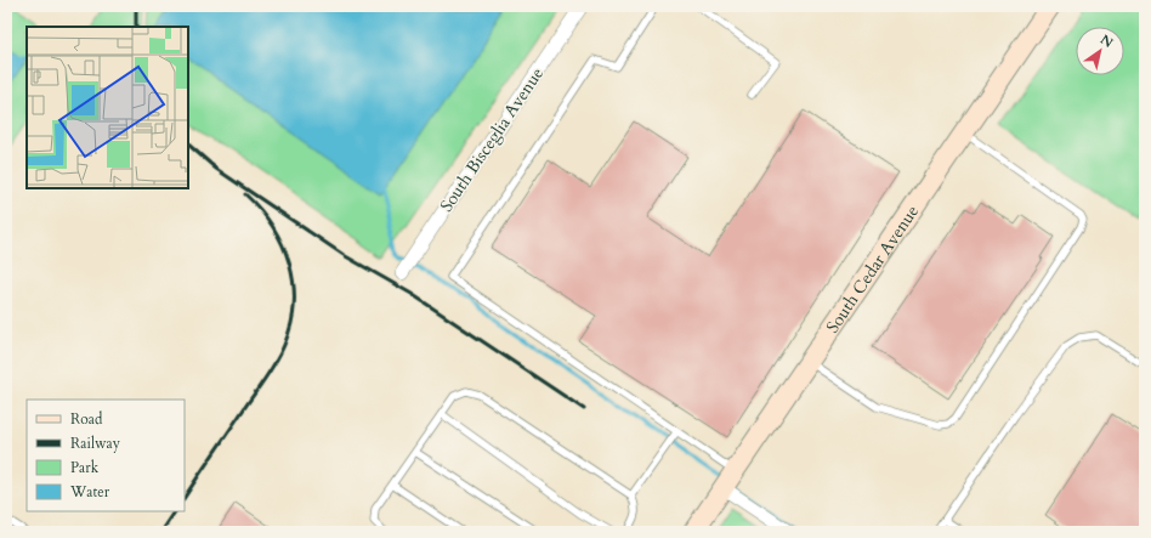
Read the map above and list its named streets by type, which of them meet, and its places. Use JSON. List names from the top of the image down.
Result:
{
  "streets": {
    "main road": ["South Cedar Avenue"],
    "street": ["South Bisceglia Avenue"]
  },
  "legend": [
    "Road",
    "Railway",
    "Park",
    "Water"
  ],
  "north": "top right"
}
